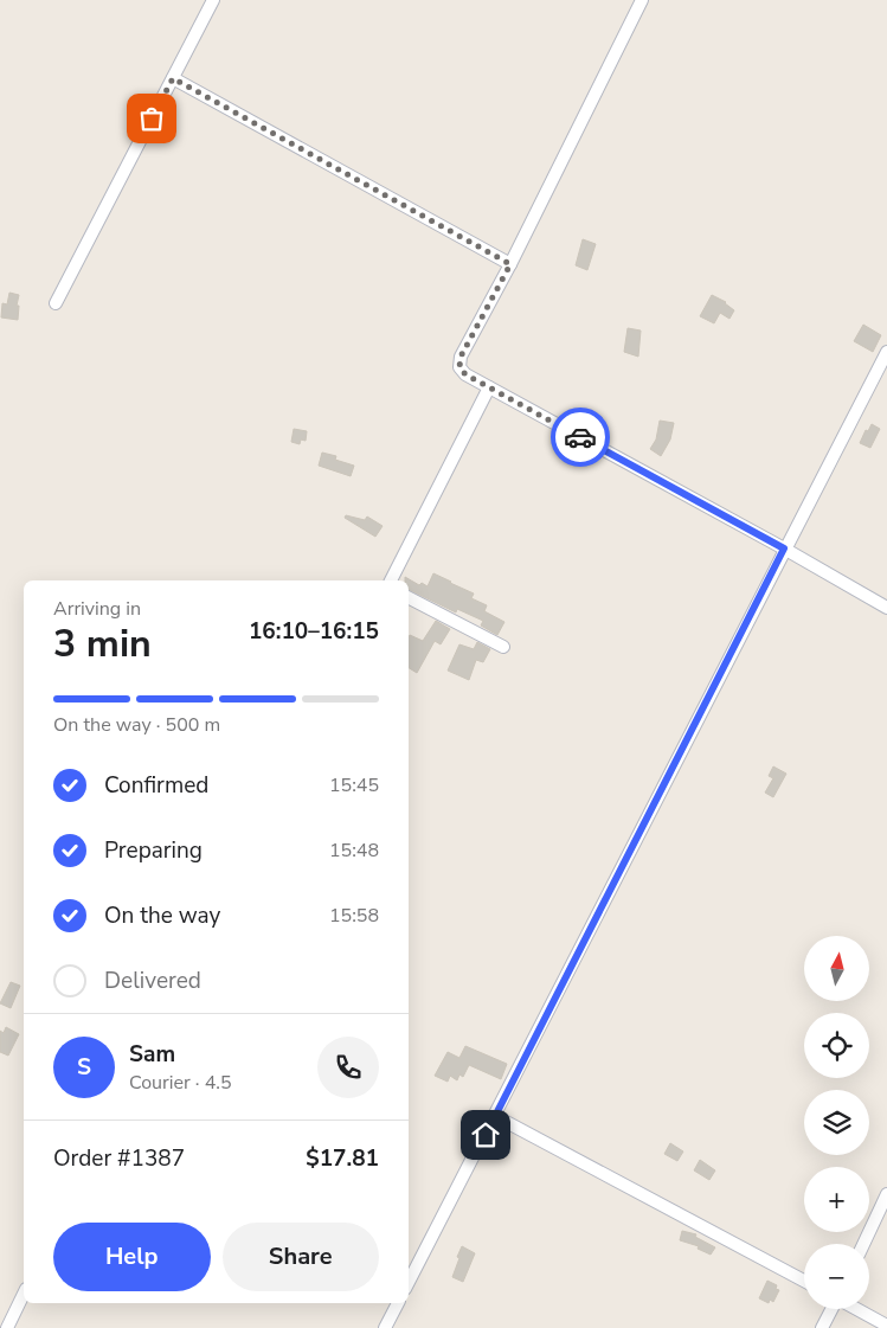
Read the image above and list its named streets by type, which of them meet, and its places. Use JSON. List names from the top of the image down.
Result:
{
  "north": "top",
  "page": {
    "heading": ["3 min", "Arriving in", "16:10–16:15"],
    "panel": [
      "Sam",
      "Courier · 4.5",
      "Order #1387",
      "$17.81"
    ],
    "bar": "On the way · 500 m",
    "list": [
      ["Confirmed", "15:45"],
      ["Preparing", "15:48"],
      ["On the way", "15:58"],
      "Delivered"
    ],
    "map_buttons": ["+", "−"],
    "round": "S",
    "buttons": ["Help", "Share"]
  }
}
